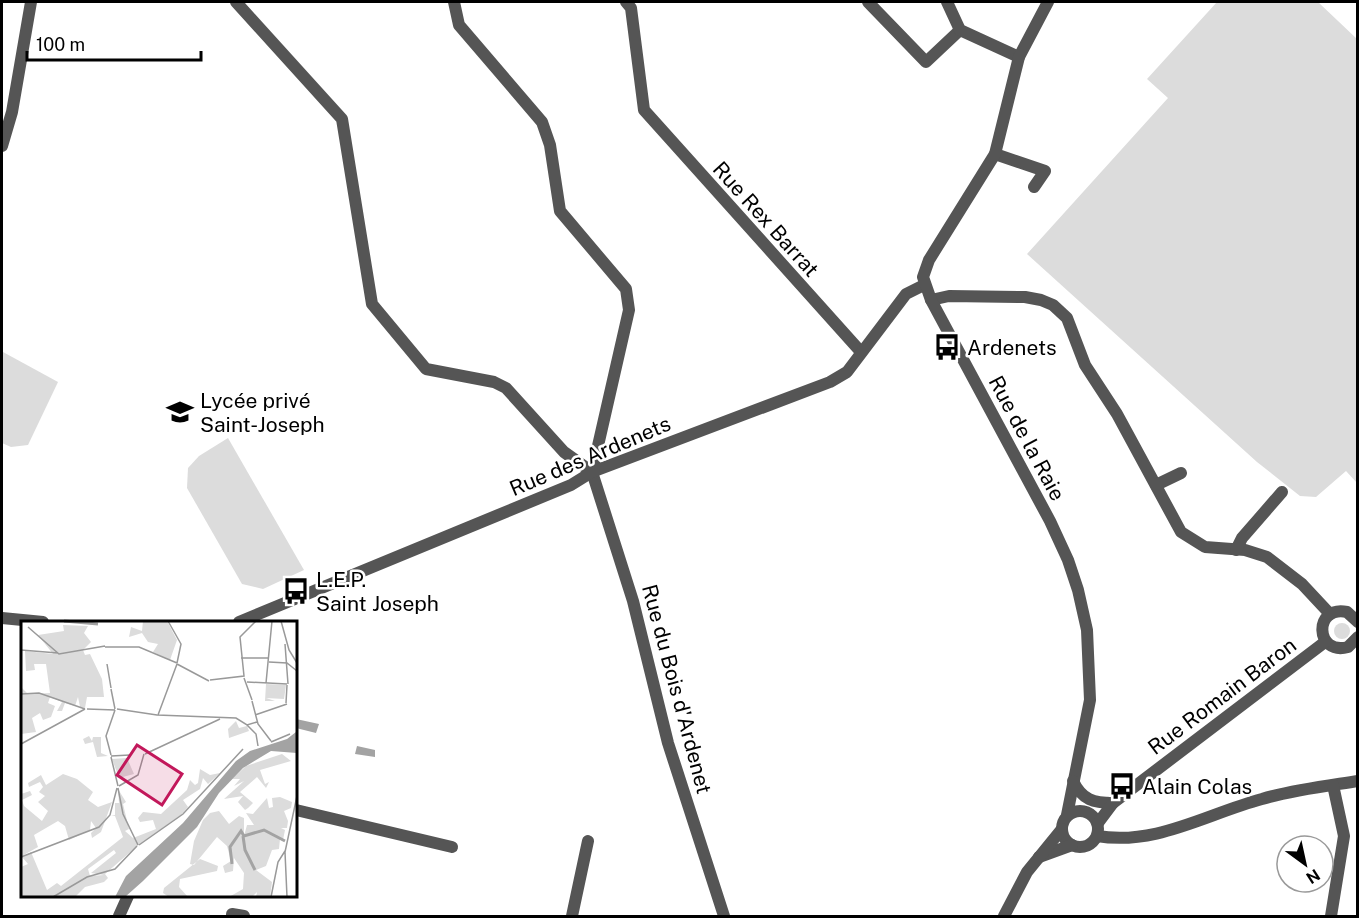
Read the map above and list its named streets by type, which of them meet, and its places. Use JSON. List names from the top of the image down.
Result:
{
  "streets": {
    "street": [
      "Rue Rex Barrat",
      "Rue de la Raie",
      "Rue des Ardenets",
      "Rue du Bois d'Ardenet",
      "Rue Romain Baron"
    ]
  },
  "crossings": [
    ["Rue Rex Barrat", "Rue des Ardenets"],
    ["Rue de la Raie", "Rue des Ardenets"],
    ["Rue de la Raie", "Rue Romain Baron"],
    ["Rue des Ardenets", "Rue du Bois d'Ardenet"]
  ],
  "places": {
    "bus stop": ["Ardenets", "L.E.P. Saint Joseph", "Alain Colas"],
    "school or university": ["Lycée privé Saint-Joseph"]
  },
  "scale_bar": "100 m",
  "north": "bottom right"
}
